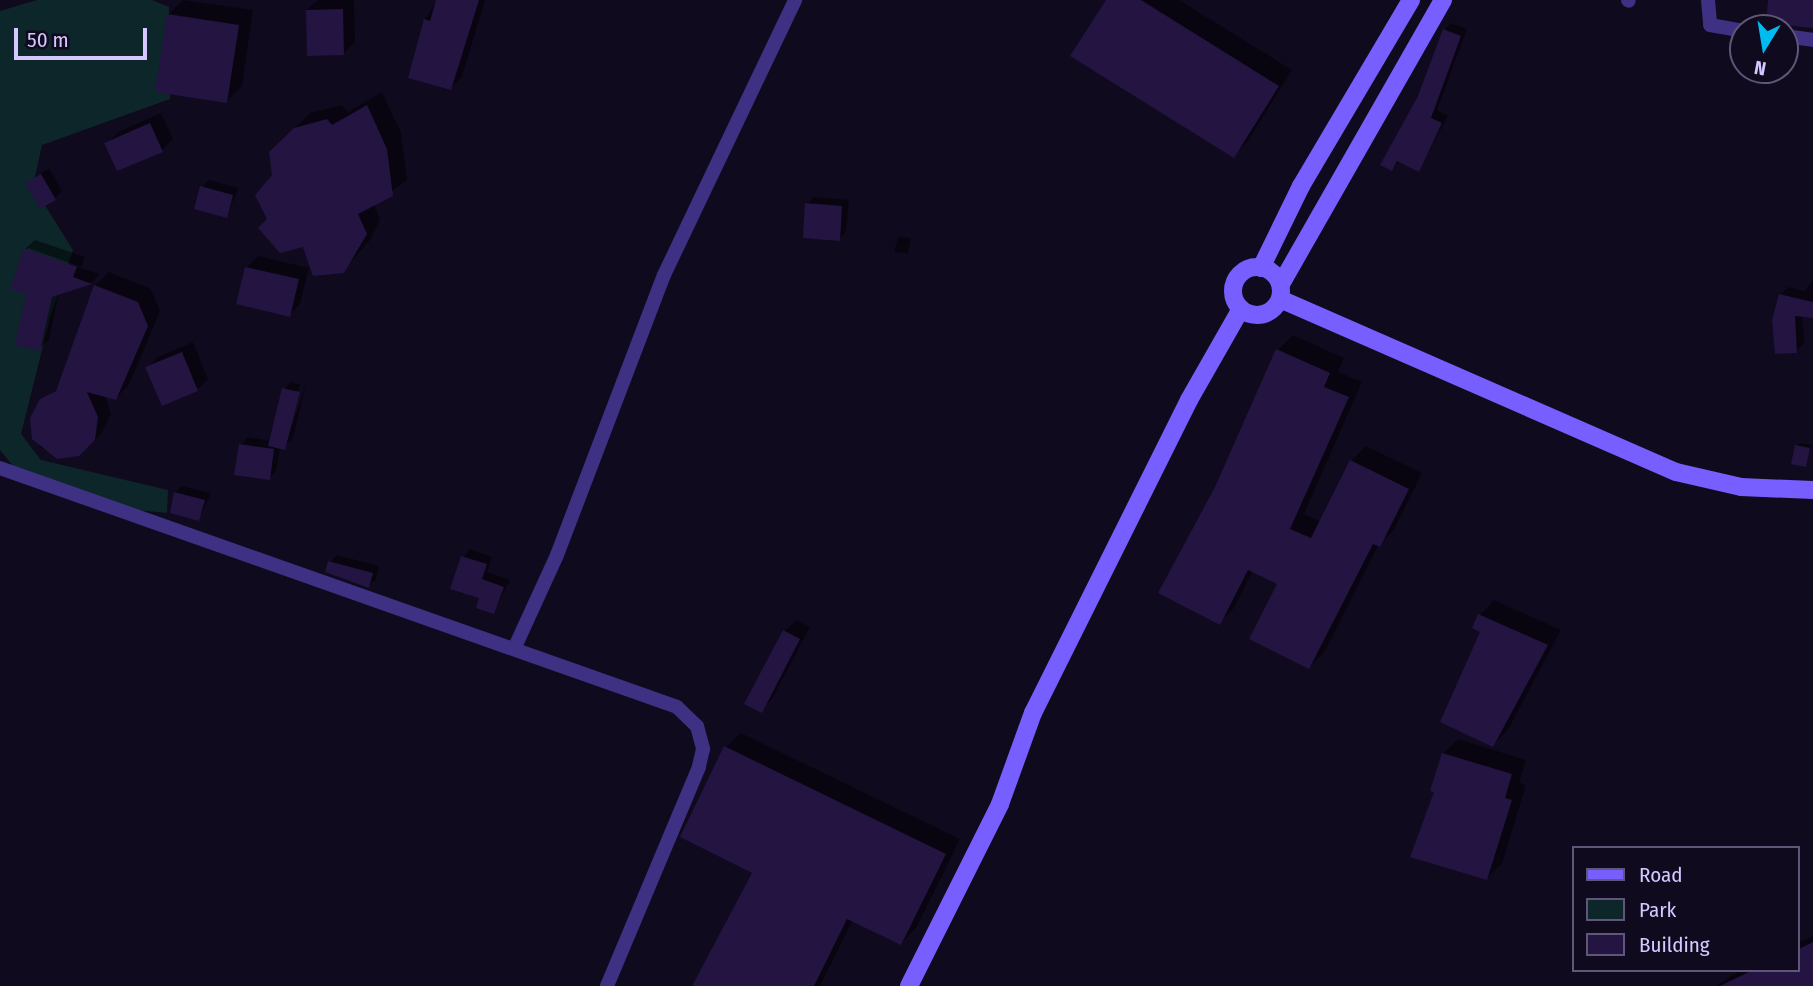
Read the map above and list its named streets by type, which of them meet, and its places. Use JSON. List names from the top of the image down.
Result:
{
  "legend": ["Road", "Park", "Building"],
  "scale_bar": "50 m",
  "north": "bottom"
}
